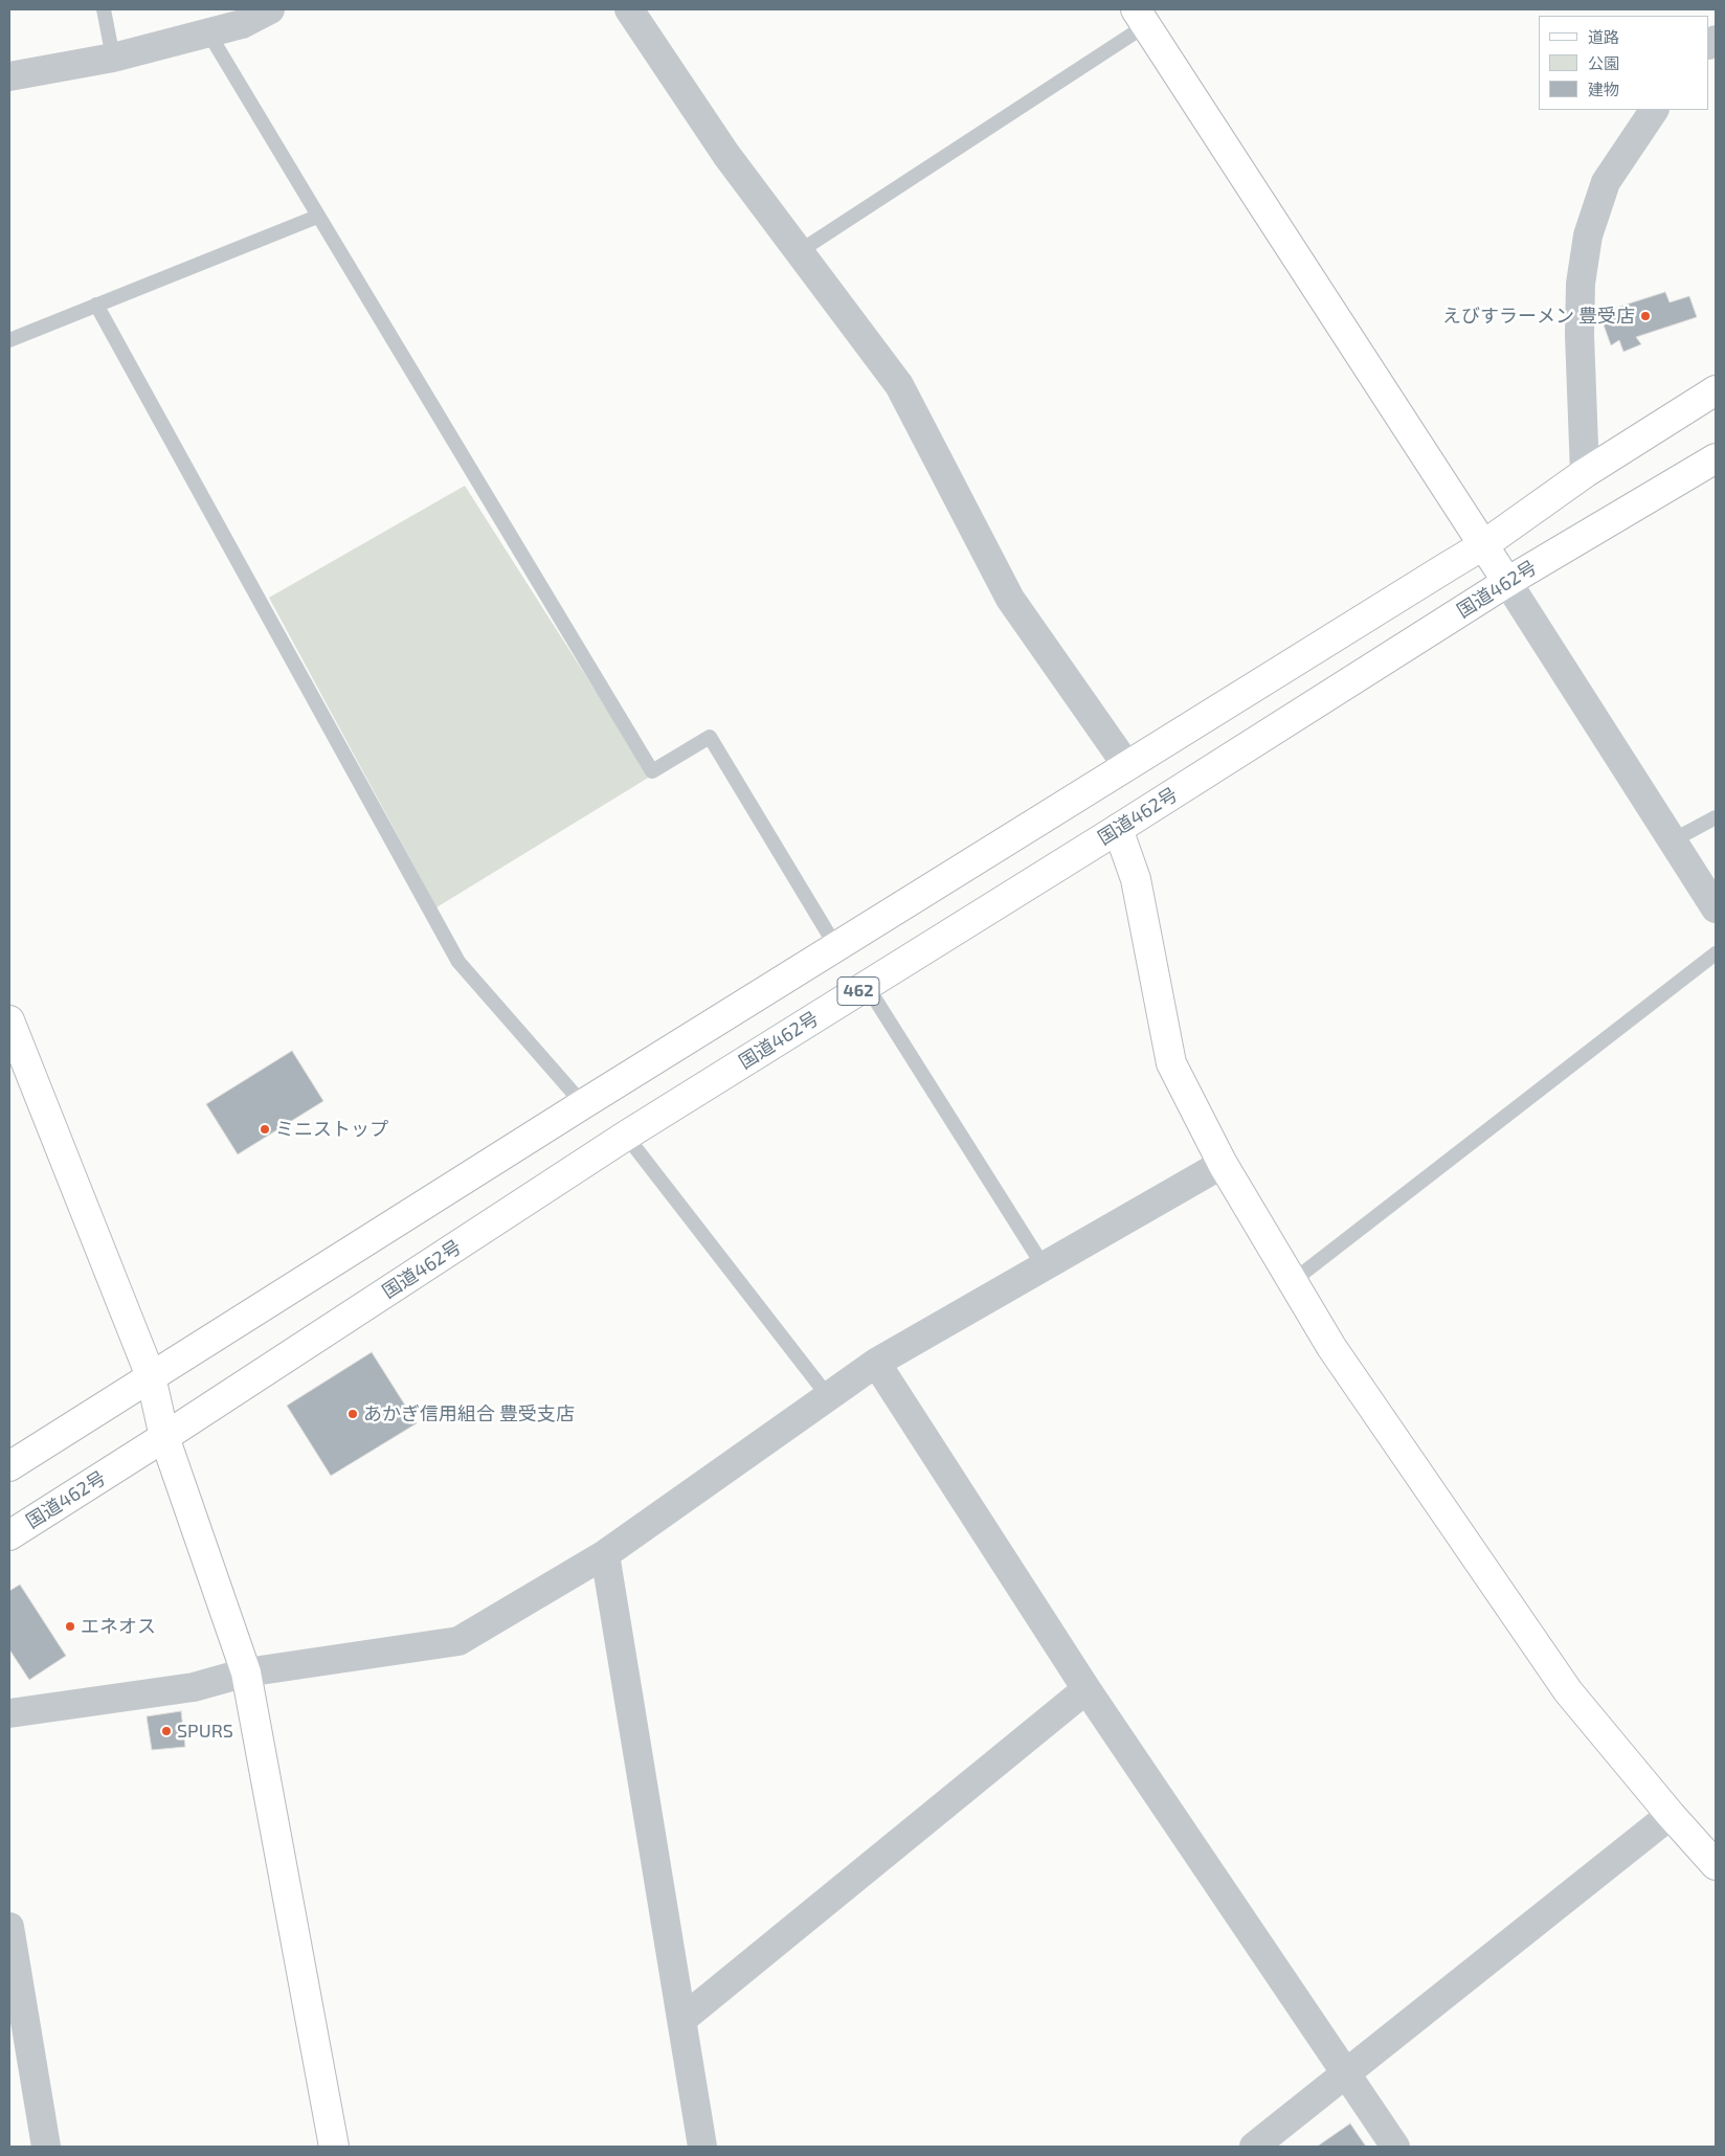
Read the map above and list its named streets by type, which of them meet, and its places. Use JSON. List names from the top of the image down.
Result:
{
  "streets": {
    "main road": ["国道462号", "462"]
  },
  "places": [
    "えびすラーメン 豊受店",
    "ミニストップ",
    "あかぎ信用組合 豊受支店",
    "エネオス",
    "SPURS"
  ],
  "legend": ["道路", "公園", "建物"]
}
